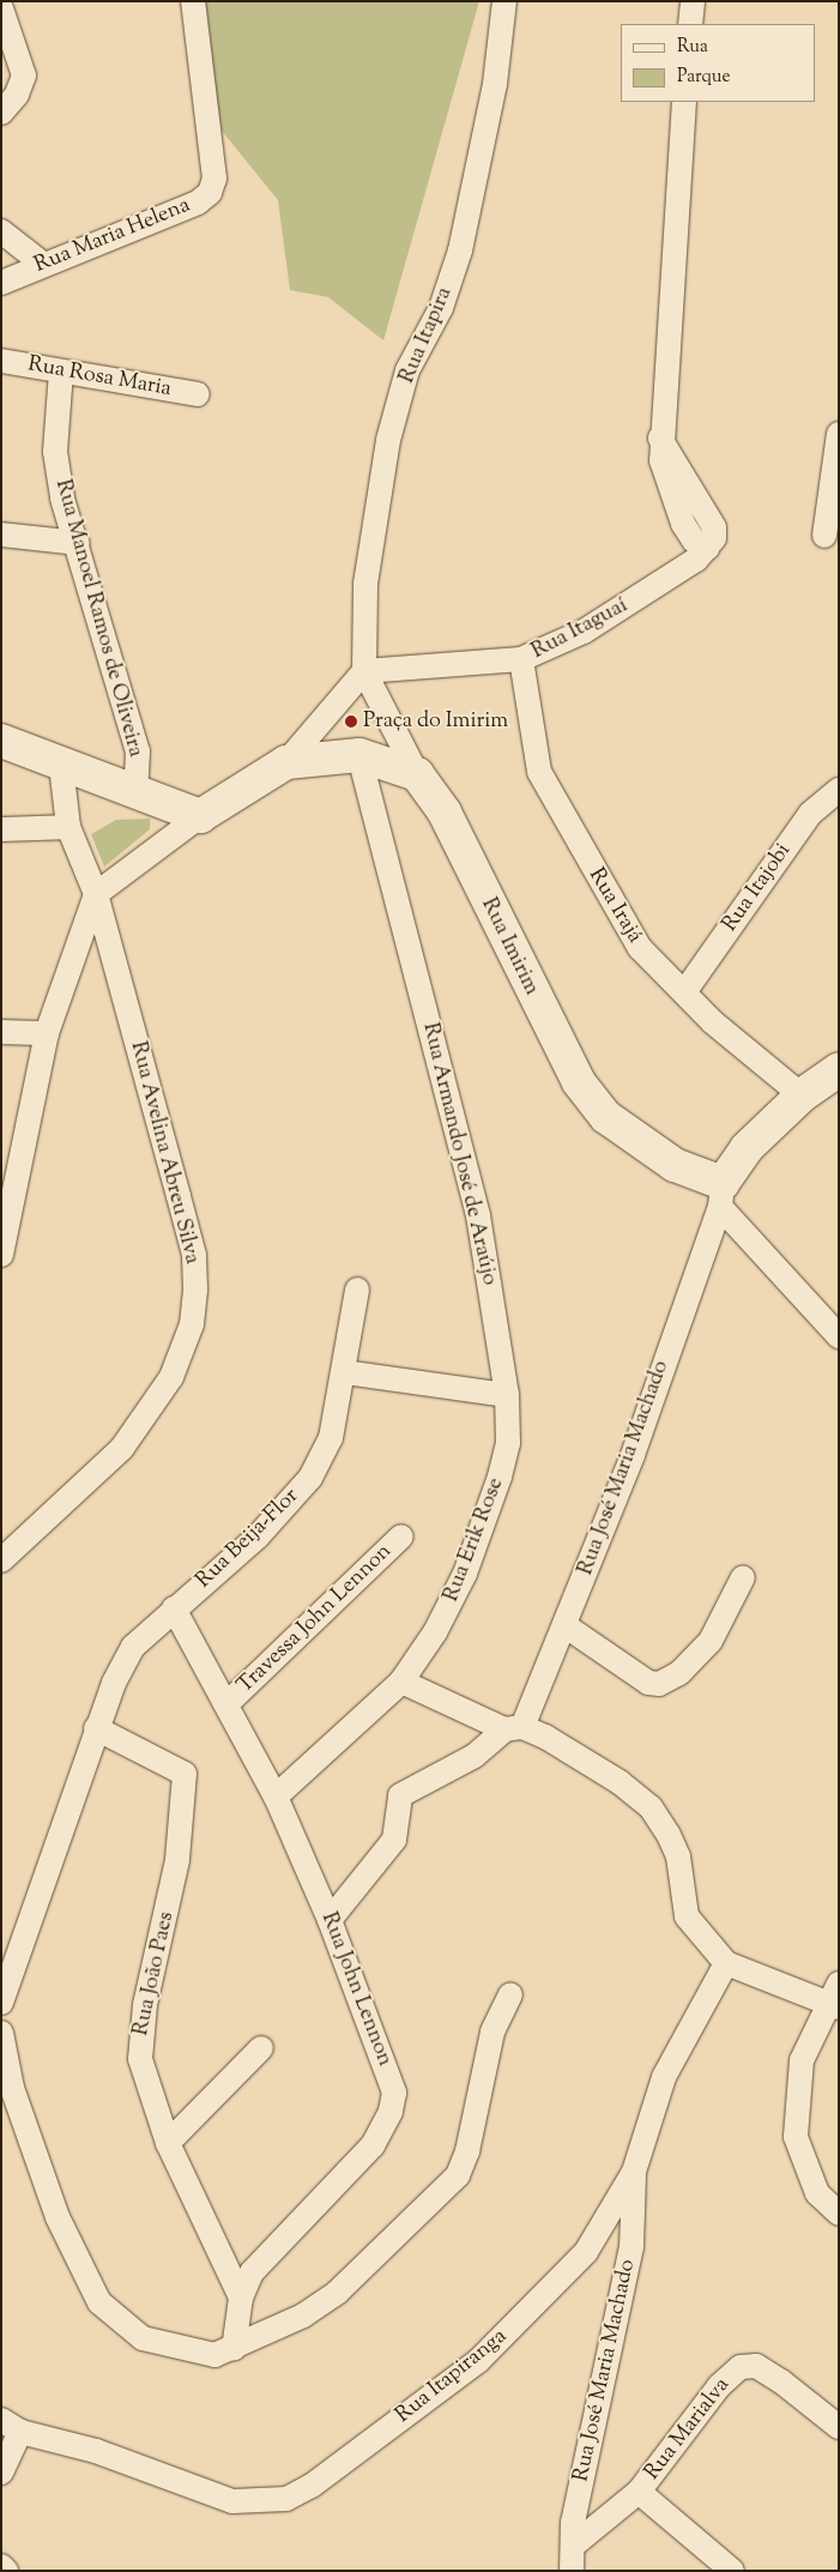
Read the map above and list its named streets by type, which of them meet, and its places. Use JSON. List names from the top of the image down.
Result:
{
  "streets": {
    "street": [
      "Rua Maria Helena",
      "Rua Itapira",
      "Rua Rosa Maria",
      "Rua Manoel Ramos de Oliveira",
      "Rua Itaguaí",
      "Rua Itajobi",
      "Rua Irajá",
      "Rua Imirim",
      "Rua Avelina Abreu Silva",
      "Rua Armando José de Araújo",
      "Rua José Maria Machado",
      "Rua Beija-Flor",
      "Rua Erik Rose",
      "Travessa John Lennon",
      "Rua João Paes",
      "Rua John Lennon",
      "Rua Itapiranga",
      "Rua Marialva"
    ]
  },
  "crossings": [
    ["Rua Itapira", "Rua Itaguaí"],
    ["Rua Itapira", "Rua Imirim"],
    ["Rua Rosa Maria", "Rua Manoel Ramos de Oliveira"],
    ["Rua Itaguaí", "Rua Irajá"],
    ["Rua Itajobi", "Rua Irajá"],
    ["Rua Imirim", "Rua José Maria Machado"],
    ["Rua Armando José de Araújo", "Rua Erik Rose"],
    ["Rua José Maria Machado", "Rua Itapiranga"],
    ["Rua José Maria Machado", "Rua Marialva"],
    ["Rua Beija-Flor", "Rua João Paes"],
    ["Rua Beija-Flor", "Rua John Lennon"],
    ["Rua Erik Rose", "Rua John Lennon"],
    ["Travessa John Lennon", "Rua John Lennon"],
    ["Rua João Paes", "Rua John Lennon"]
  ],
  "places": ["Praça do Imirim"],
  "legend": ["Rua", "Parque"]
}
